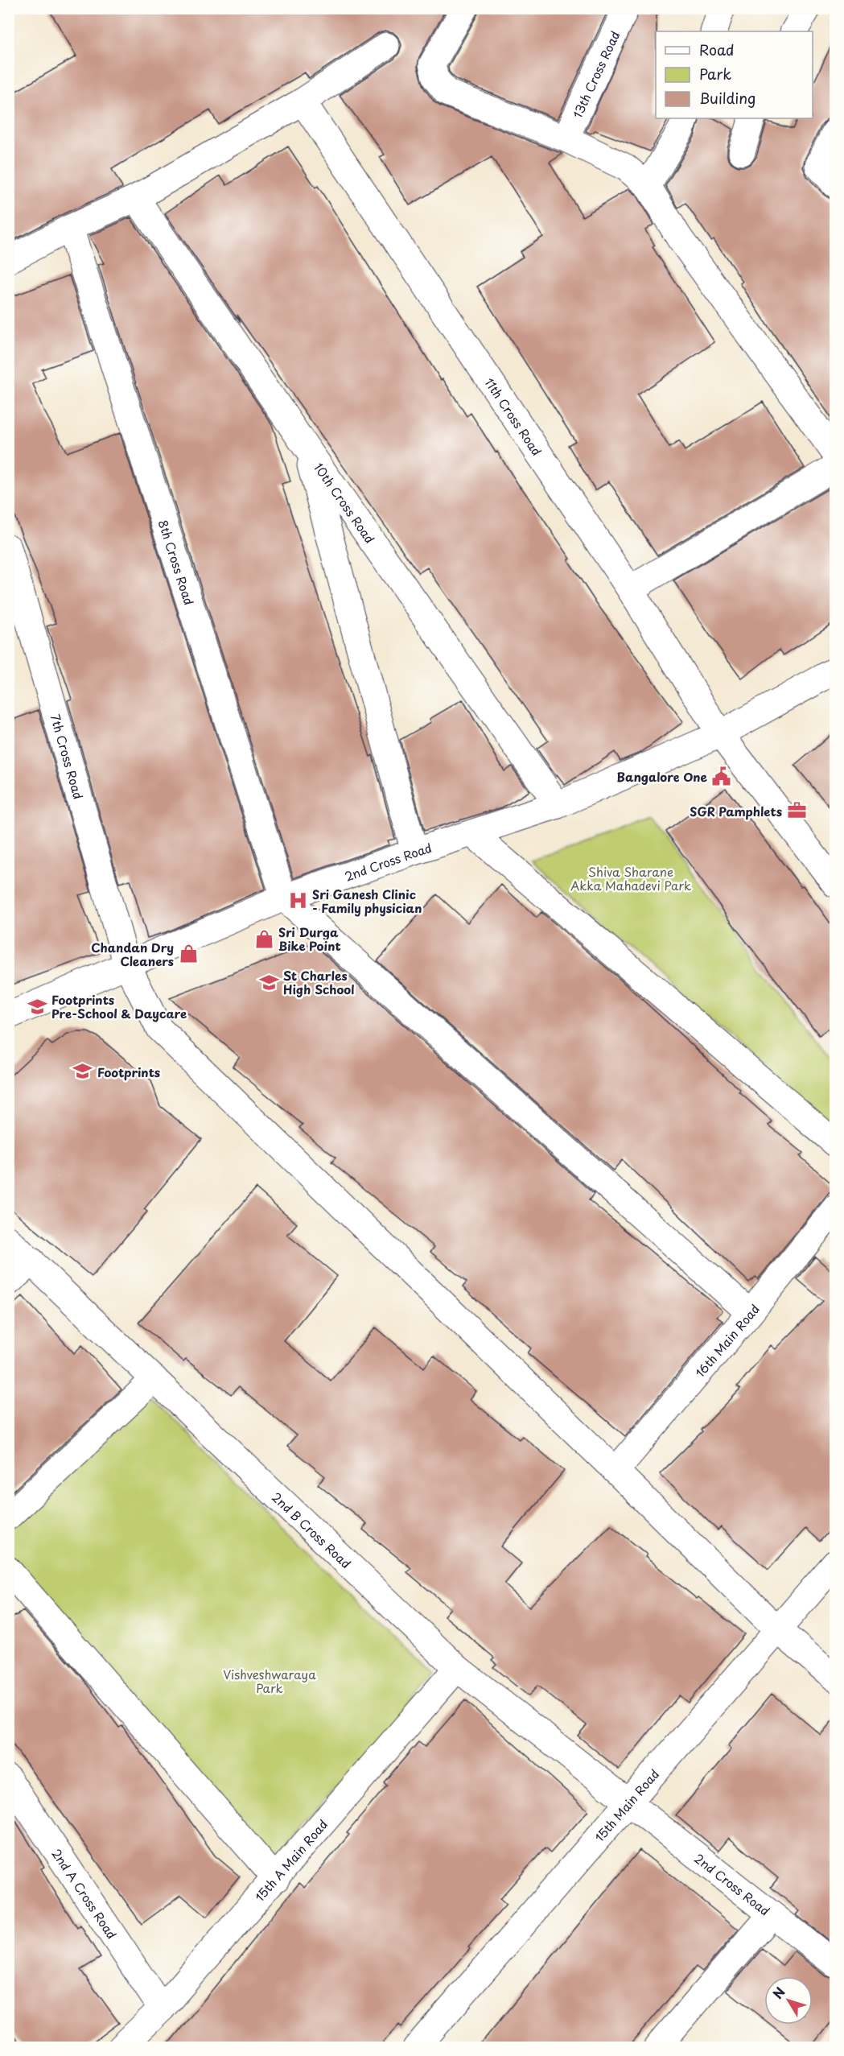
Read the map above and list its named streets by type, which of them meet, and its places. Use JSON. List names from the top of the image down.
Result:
{
  "streets": {
    "street": [
      "13th Cross Road",
      "11th Cross Road",
      "10th Cross Road",
      "8th Cross Road",
      "7th Cross Road",
      "2nd Cross Road",
      "16th Main Road",
      "2nd B Cross Road",
      "15th Main Road",
      "15th A Main Road",
      "2nd A Cross Road"
    ]
  },
  "crossings": [
    ["11th Cross Road", "2nd Cross Road"],
    ["10th Cross Road", "2nd Cross Road"],
    ["8th Cross Road", "2nd Cross Road"],
    ["7th Cross Road", "2nd Cross Road"],
    ["7th Cross Road", "16th Main Road"],
    ["7th Cross Road", "15th Main Road"],
    ["2nd Cross Road", "2nd B Cross Road"],
    ["2nd Cross Road", "15th Main Road"],
    ["2nd B Cross Road", "15th Main Road"],
    ["2nd B Cross Road", "15th A Main Road"],
    ["15th A Main Road", "2nd A Cross Road"]
  ],
  "parks": ["Shiva Sharane Akka Mahadevi Park", "Vishveshwaraya Park"],
  "places": {
    "public building": ["Bangalore One"],
    "office": ["SGR Pamphlets"],
    "hospital": ["Sri Ganesh Clinic - Family physician"],
    "shop": ["Sri Durga Bike Point", "Chandan Dry Cleaners"],
    "school or university": ["St Charles High School", "Footprints Pre-School & Daycare", "Footprints"]
  },
  "legend": ["Road", "Park", "Building"],
  "north": "top left"
}
